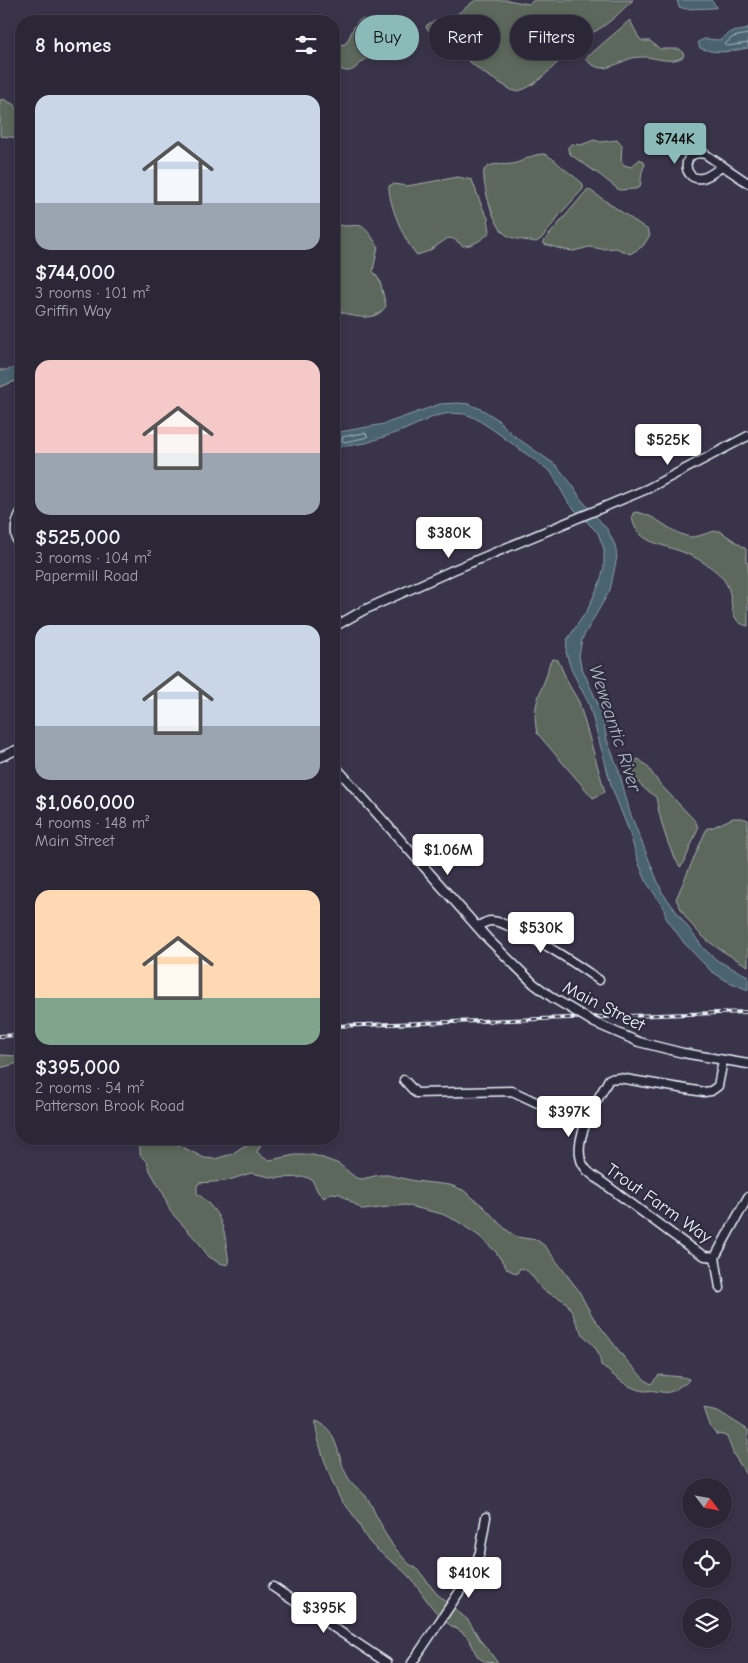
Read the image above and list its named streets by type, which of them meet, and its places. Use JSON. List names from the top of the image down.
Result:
{
  "streets": {
    "street": ["Main Street", "Trout Farm Way"]
  },
  "crossings": [
    ["Main Street", "Trout Farm Way"]
  ],
  "water": ["Weweantic River"],
  "north": "bottom right",
  "page": {
    "chip": ["Buy", "Rent", "Filters"],
    "heading": "8 homes",
    "list": [
      {
        "name": "$744,000",
        "note": "3 rooms · 101 m² · Griffin Way"
      },
      {
        "name": "$525,000",
        "note": "3 rooms · 104 m² · Papermill Road"
      },
      {
        "name": "$1,060,000",
        "note": "4 rooms · 148 m² · Main Street"
      },
      {
        "name": "$395,000",
        "note": "2 rooms · 54 m² · Patterson Brook Road"
      }
    ],
    "price": [
      "$744K",
      "$525K",
      "$380K",
      "$1.06M",
      "$530K",
      "$397K",
      "$410K",
      "$395K"
    ]
  }
}
